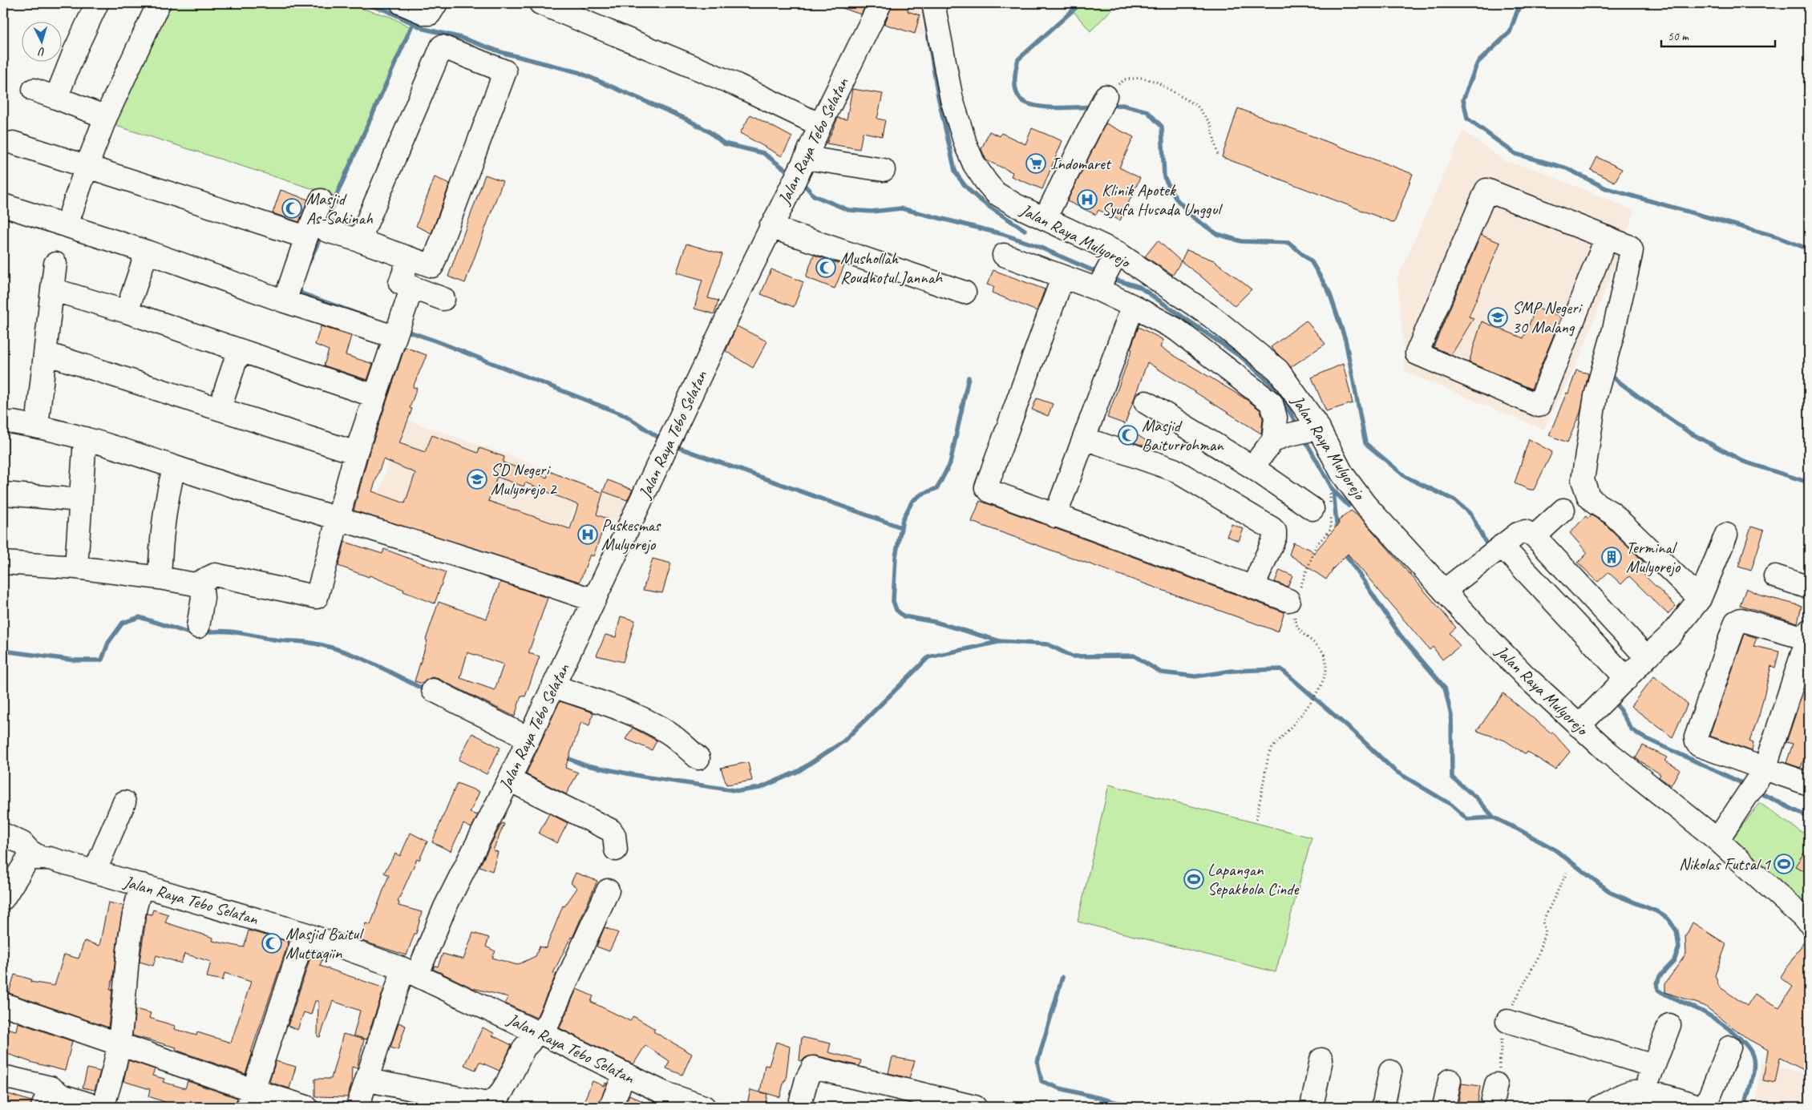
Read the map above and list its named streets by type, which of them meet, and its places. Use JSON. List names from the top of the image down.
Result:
{
  "streets": {
    "street": ["Jalan Raya Tebo Selatan", "Jalan Raya Mulyorejo"]
  },
  "places": {
    "supermarket": ["Indomaret"],
    "hospital": ["Klinik Apotek Syufa Husada Unggul", "Puskesmas Mulyorejo"],
    "mosque": [
      "Masjid As-Sakinah",
      "Mushollah Roudhotul Jannah",
      "Masjid Baiturrohman",
      "Masjid Baitul Muttaqiin"
    ],
    "school or university": ["SMP Negeri 30 Malang", "SD Negeri Mulyorejo 2"],
    "building": ["Terminal Mulyorejo"],
    "sports": ["Nikolas Futsal 1", "Lapangan Sepakbola Cinde"]
  },
  "scale_bar": "50 m",
  "north": "bottom"
}
